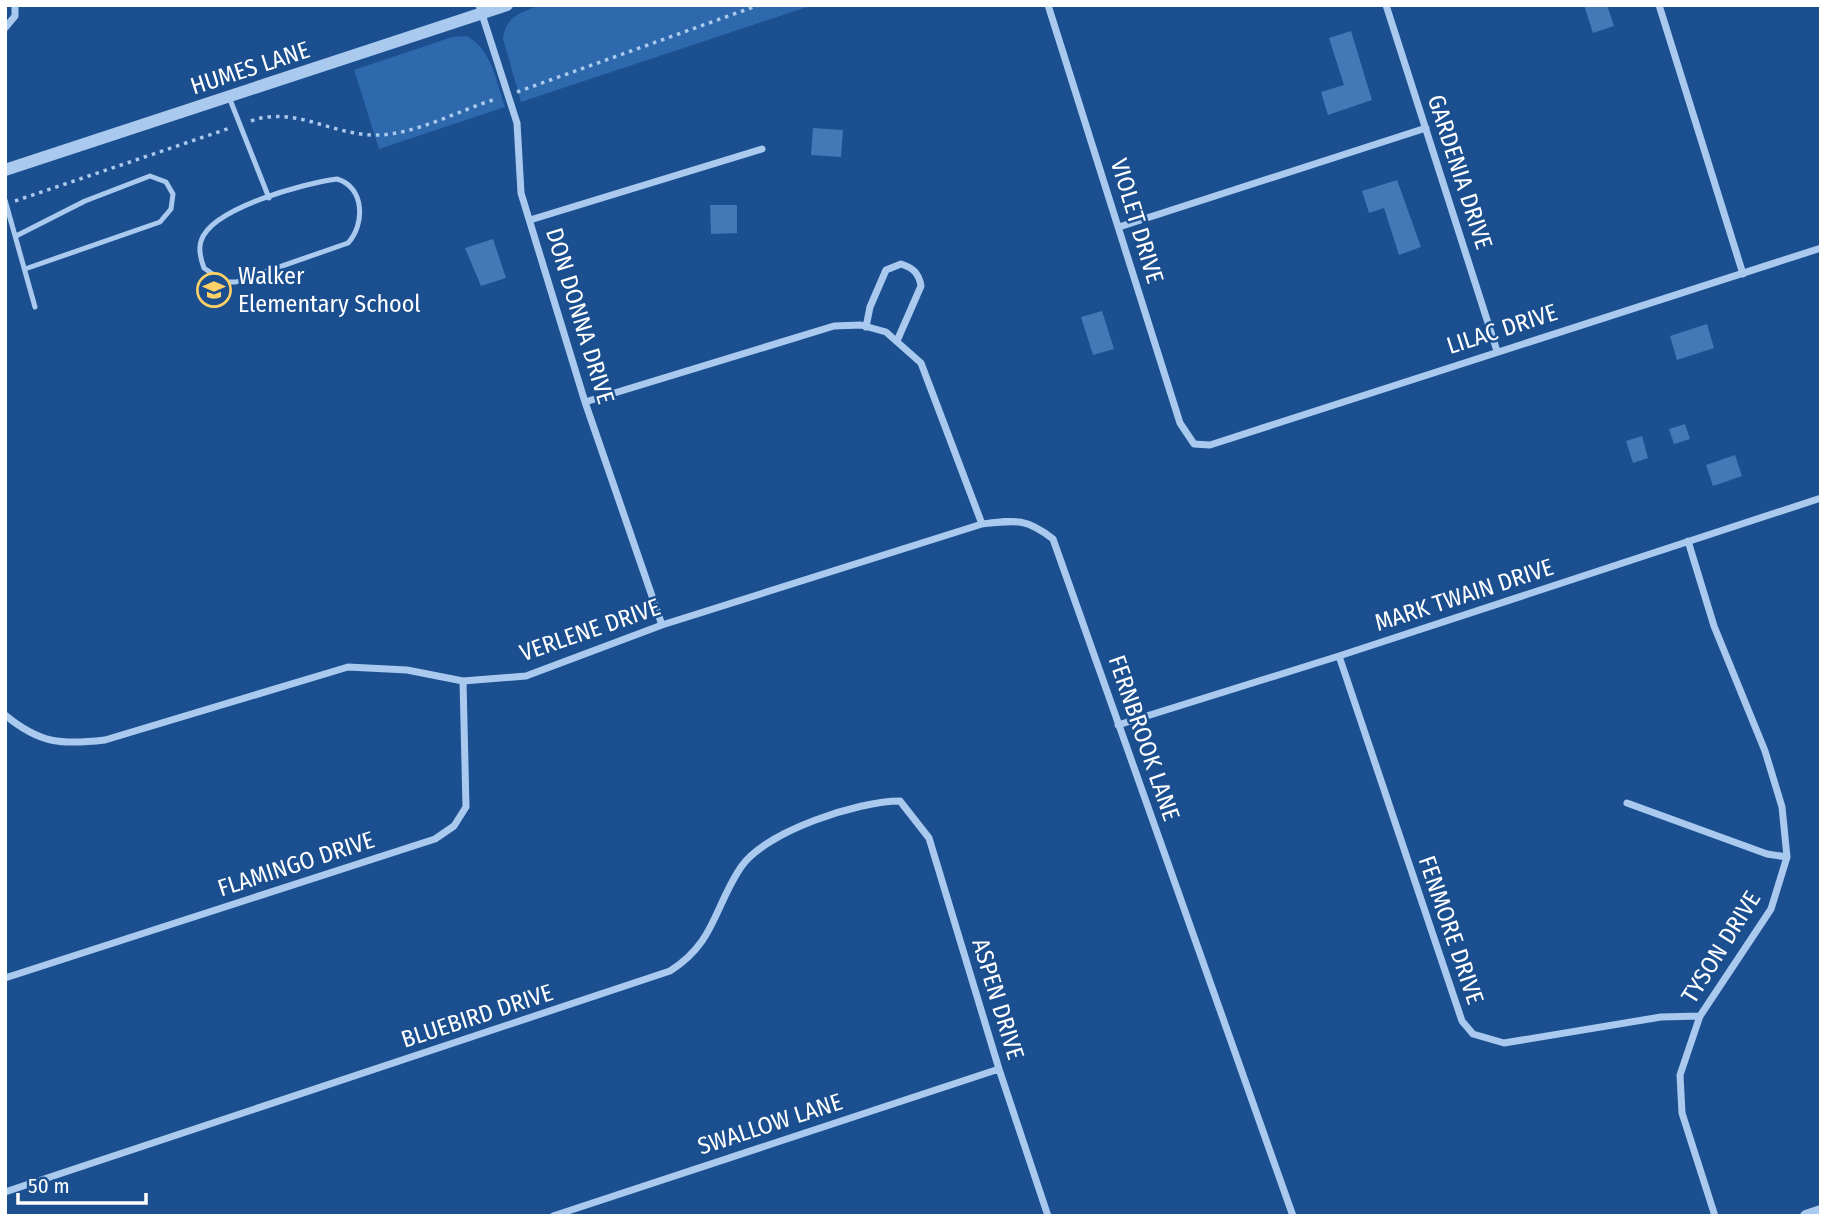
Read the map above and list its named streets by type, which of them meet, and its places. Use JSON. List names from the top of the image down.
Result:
{
  "streets": {
    "street": [
      "HUMES LANE",
      "GARDENIA DRIVE",
      "VIOLET DRIVE",
      "DON DONNA DRIVE",
      "LILAC DRIVE",
      "MARK TWAIN DRIVE",
      "VERLENE DRIVE",
      "FERNBROOK LANE",
      "FLAMINGO DRIVE",
      "FENMORE DRIVE",
      "TYSON DRIVE",
      "ASPEN DRIVE",
      "BLUEBIRD DRIVE",
      "SWALLOW LANE"
    ]
  },
  "crossings": [
    ["HUMES LANE", "DON DONNA DRIVE"],
    ["GARDENIA DRIVE", "LILAC DRIVE"],
    ["VIOLET DRIVE", "LILAC DRIVE"],
    ["DON DONNA DRIVE", "VERLENE DRIVE"],
    ["MARK TWAIN DRIVE", "FERNBROOK LANE"],
    ["MARK TWAIN DRIVE", "FENMORE DRIVE"],
    ["MARK TWAIN DRIVE", "TYSON DRIVE"],
    ["VERLENE DRIVE", "FERNBROOK LANE"],
    ["VERLENE DRIVE", "FLAMINGO DRIVE"],
    ["FENMORE DRIVE", "TYSON DRIVE"],
    ["ASPEN DRIVE", "BLUEBIRD DRIVE"],
    ["ASPEN DRIVE", "SWALLOW LANE"]
  ],
  "places": {
    "school or university": ["Walker Elementary School"]
  },
  "scale_bar": "50 m"
}
